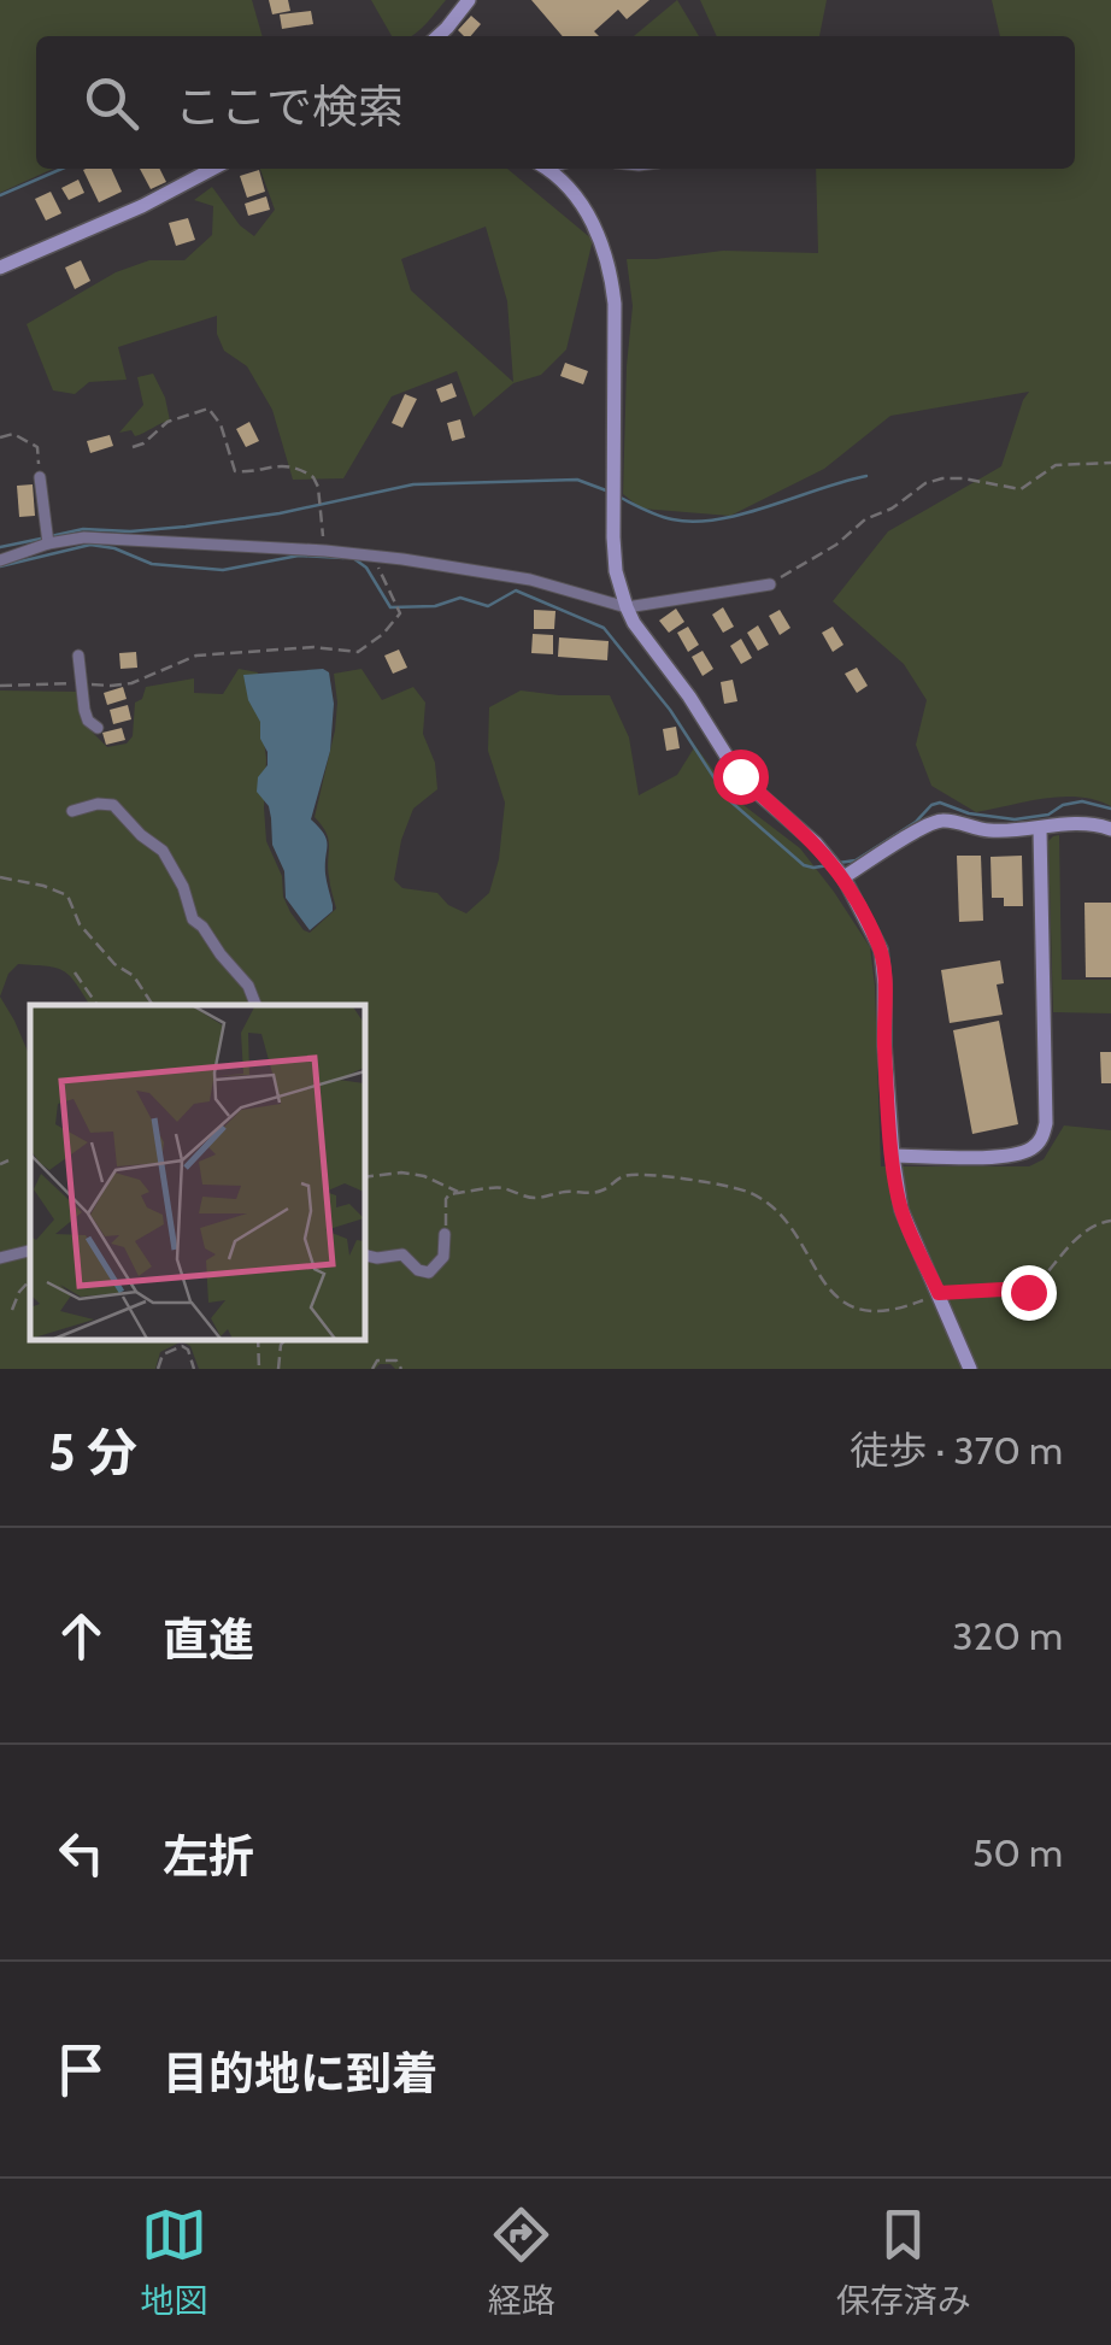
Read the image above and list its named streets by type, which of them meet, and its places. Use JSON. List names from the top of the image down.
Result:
{
  "page": {
    "search": "ここで検索",
    "heading": ["5 分", "徒歩 · 370 m"],
    "list": [
      ["直進", "320 m"],
      ["左折", "50 m"],
      "目的地に到着"
    ],
    "nav": ["地図", "経路", "保存済み"]
  }
}
